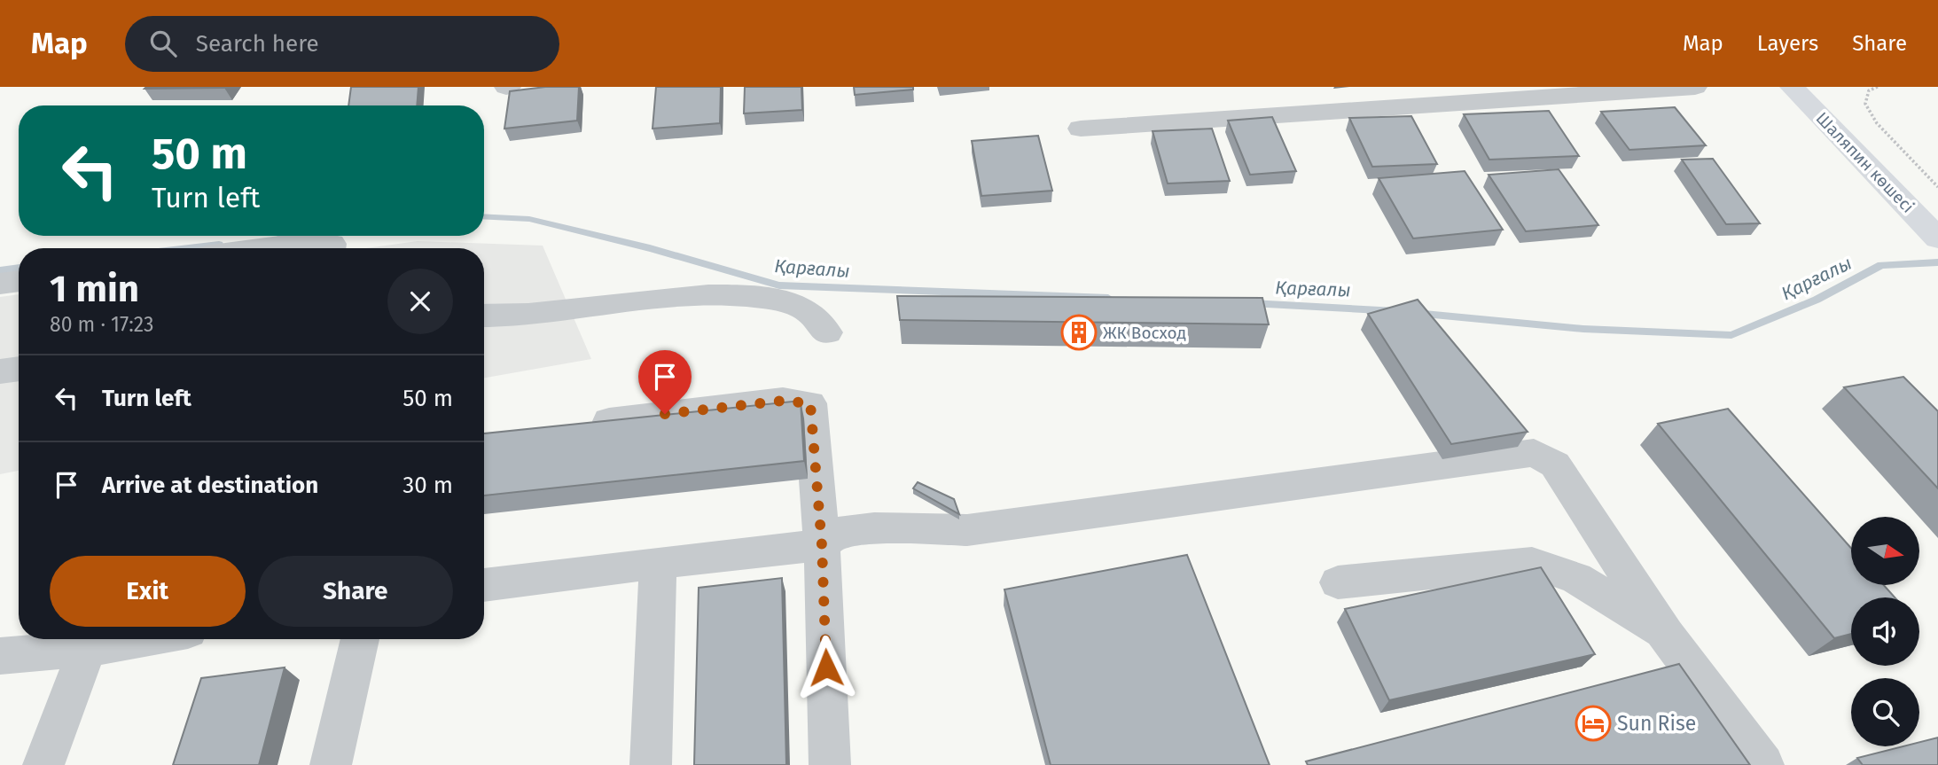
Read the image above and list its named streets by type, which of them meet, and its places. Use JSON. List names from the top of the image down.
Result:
{
  "streets": {
    "main road": ["Шаляпин көшесі"]
  },
  "water": ["Қарғалы"],
  "places": {
    "building": ["ЖК Восход"],
    "hotel": ["Sun Rise"]
  },
  "north": "right",
  "page": {
    "header": "Map",
    "search": "Search here",
    "nav": ["Map", "Layers", "Share"],
    "turn": ["50 m", "Turn left"],
    "heading": ["1 min", "80 m · 17:23"],
    "list": [
      {
        "name": "Turn left",
        "value": "50 m"
      },
      {
        "name": "Arrive at destination",
        "value": "30 m"
      }
    ],
    "buttons": ["Exit", "Share"]
  }
}
